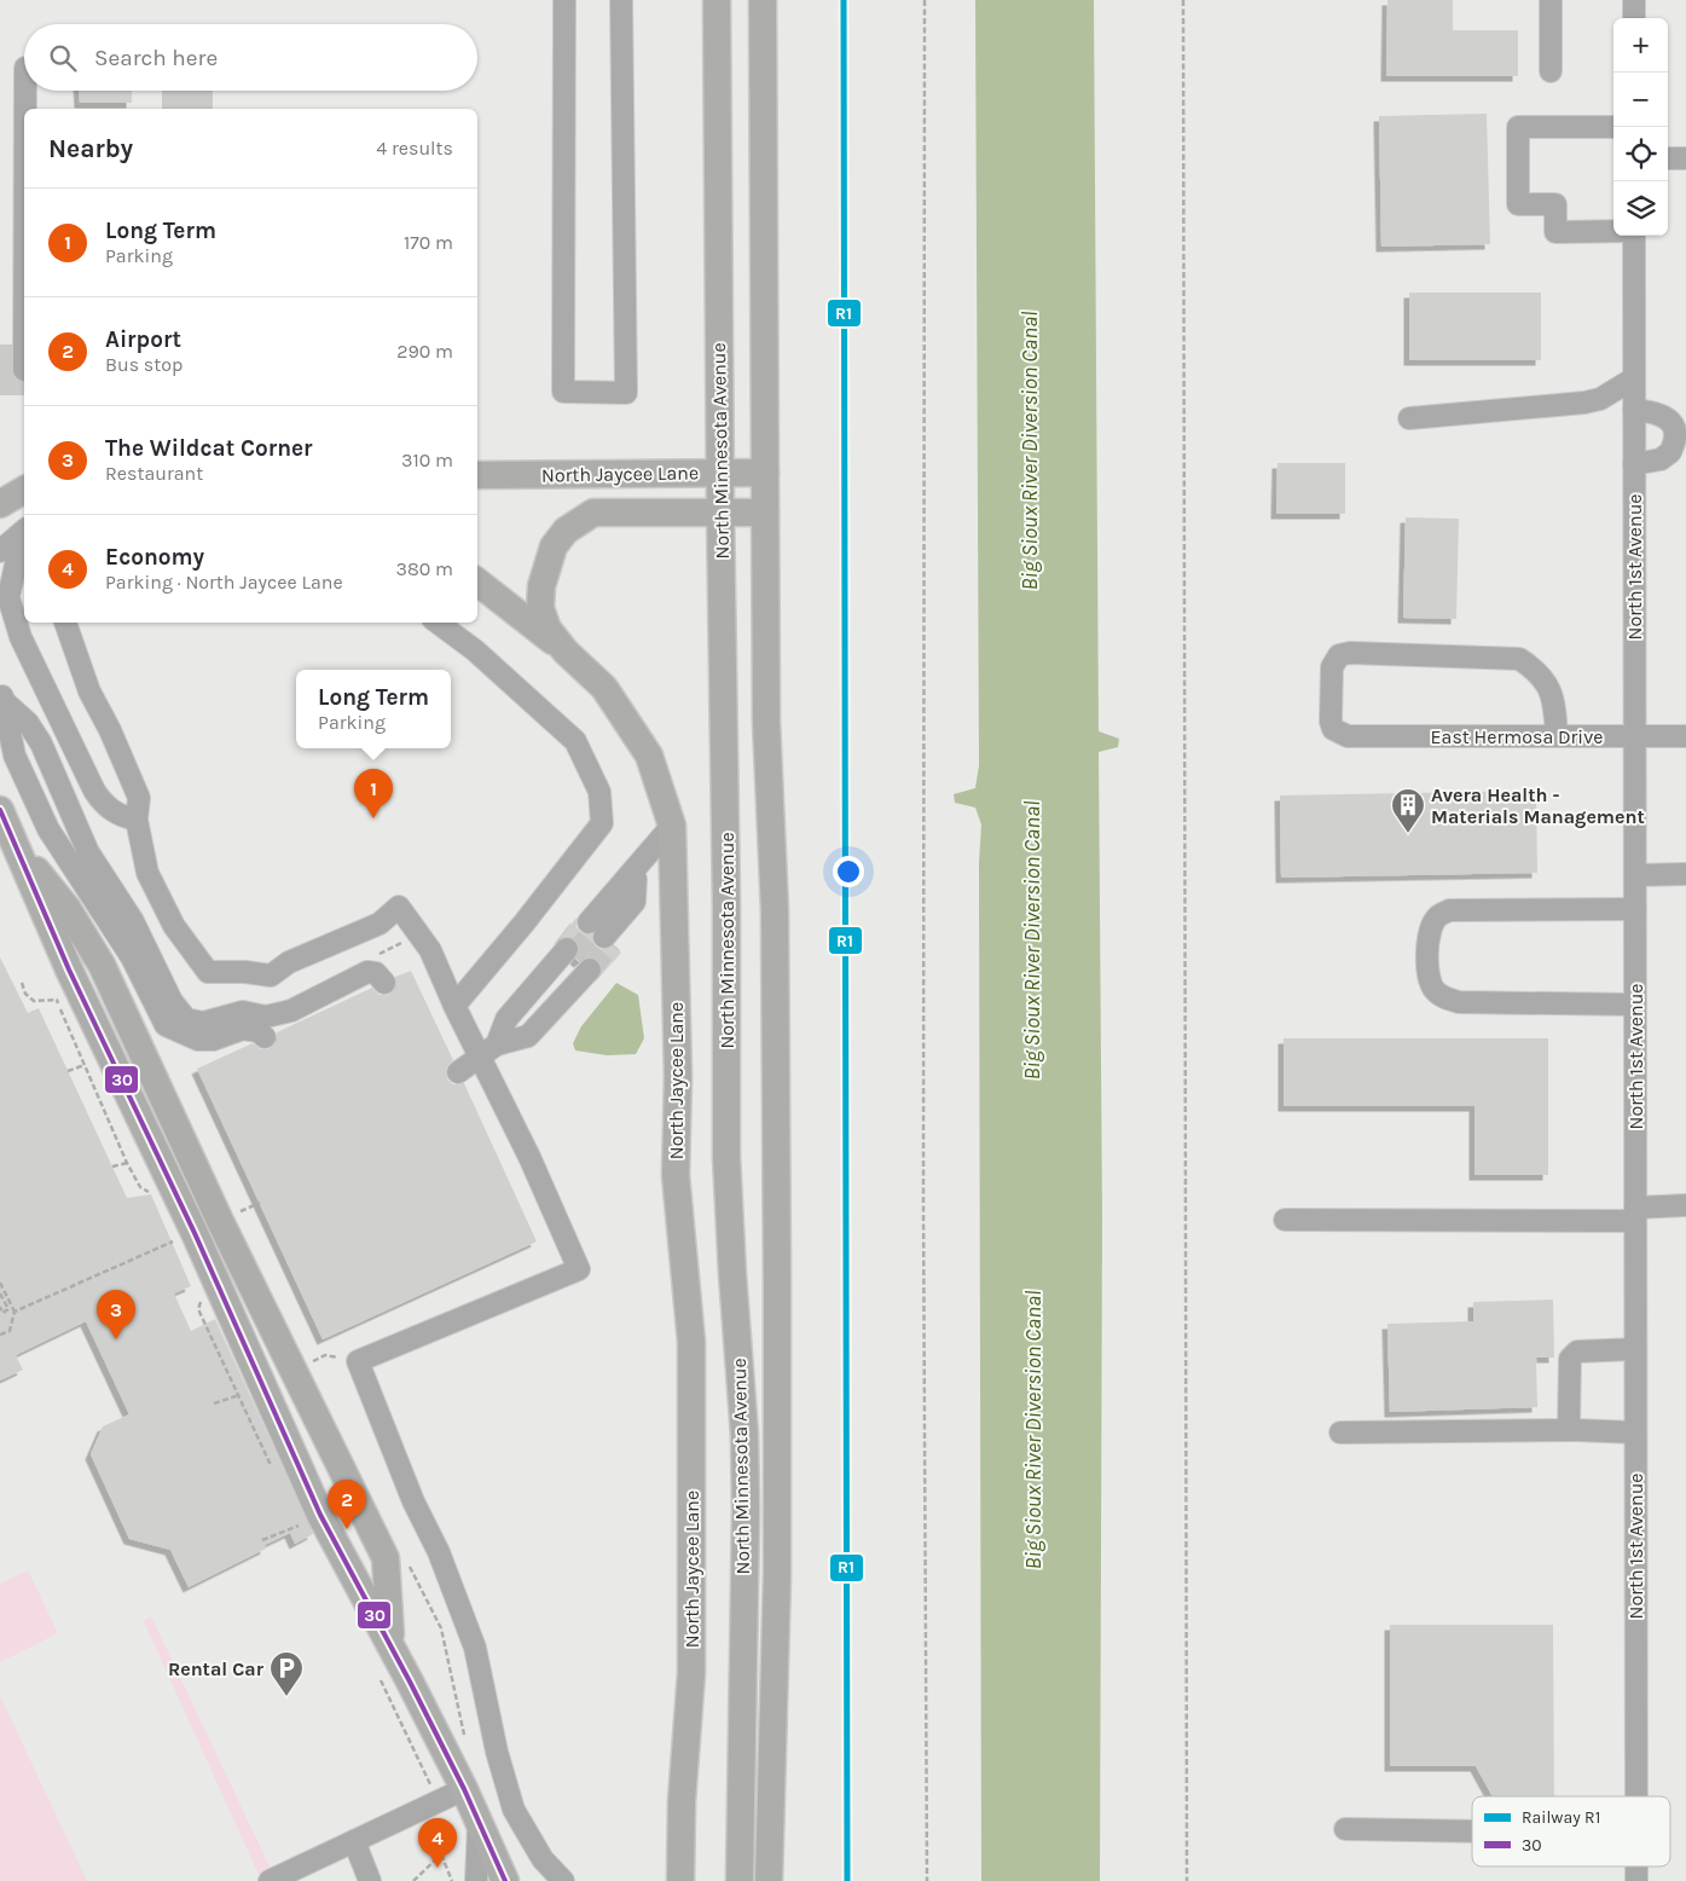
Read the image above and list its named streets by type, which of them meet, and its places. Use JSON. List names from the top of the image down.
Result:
{
  "streets": {
    "main road": ["North Minnesota Avenue", "North Jaycee Lane"],
    "street": ["North 1st Avenue", "East Hermosa Drive"]
  },
  "crossings": [
    ["North Minnesota Avenue", "North Jaycee Lane"],
    ["North 1st Avenue", "East Hermosa Drive"]
  ],
  "water": ["Big Sioux River Diversion Canal"],
  "places": {
    "building": ["Avera Health - Materials Management"],
    "parking": ["Rental Car"]
  },
  "lines": ["rail line R1", "transit line 30"],
  "legend": ["Railway R1", "30"],
  "page": {
    "map_buttons": ["+", "−"],
    "search": "Search here",
    "heading": ["Nearby", "4 results"],
    "list": [
      {
        "mark": "1",
        "name": "Long Term",
        "note": "Parking",
        "value": "170 m"
      },
      {
        "mark": "2",
        "name": "Airport",
        "note": "Bus stop",
        "value": "290 m"
      },
      {
        "mark": "3",
        "name": "The Wildcat Corner",
        "note": "Restaurant",
        "value": "310 m"
      },
      {
        "mark": "4",
        "name": "Economy",
        "note": "Parking · North Jaycee Lane",
        "value": "380 m"
      }
    ],
    "popup": ["Long Term", "Parking"],
    "pins": [
      "1",
      "3",
      "2",
      "4"
    ]
  }
}
